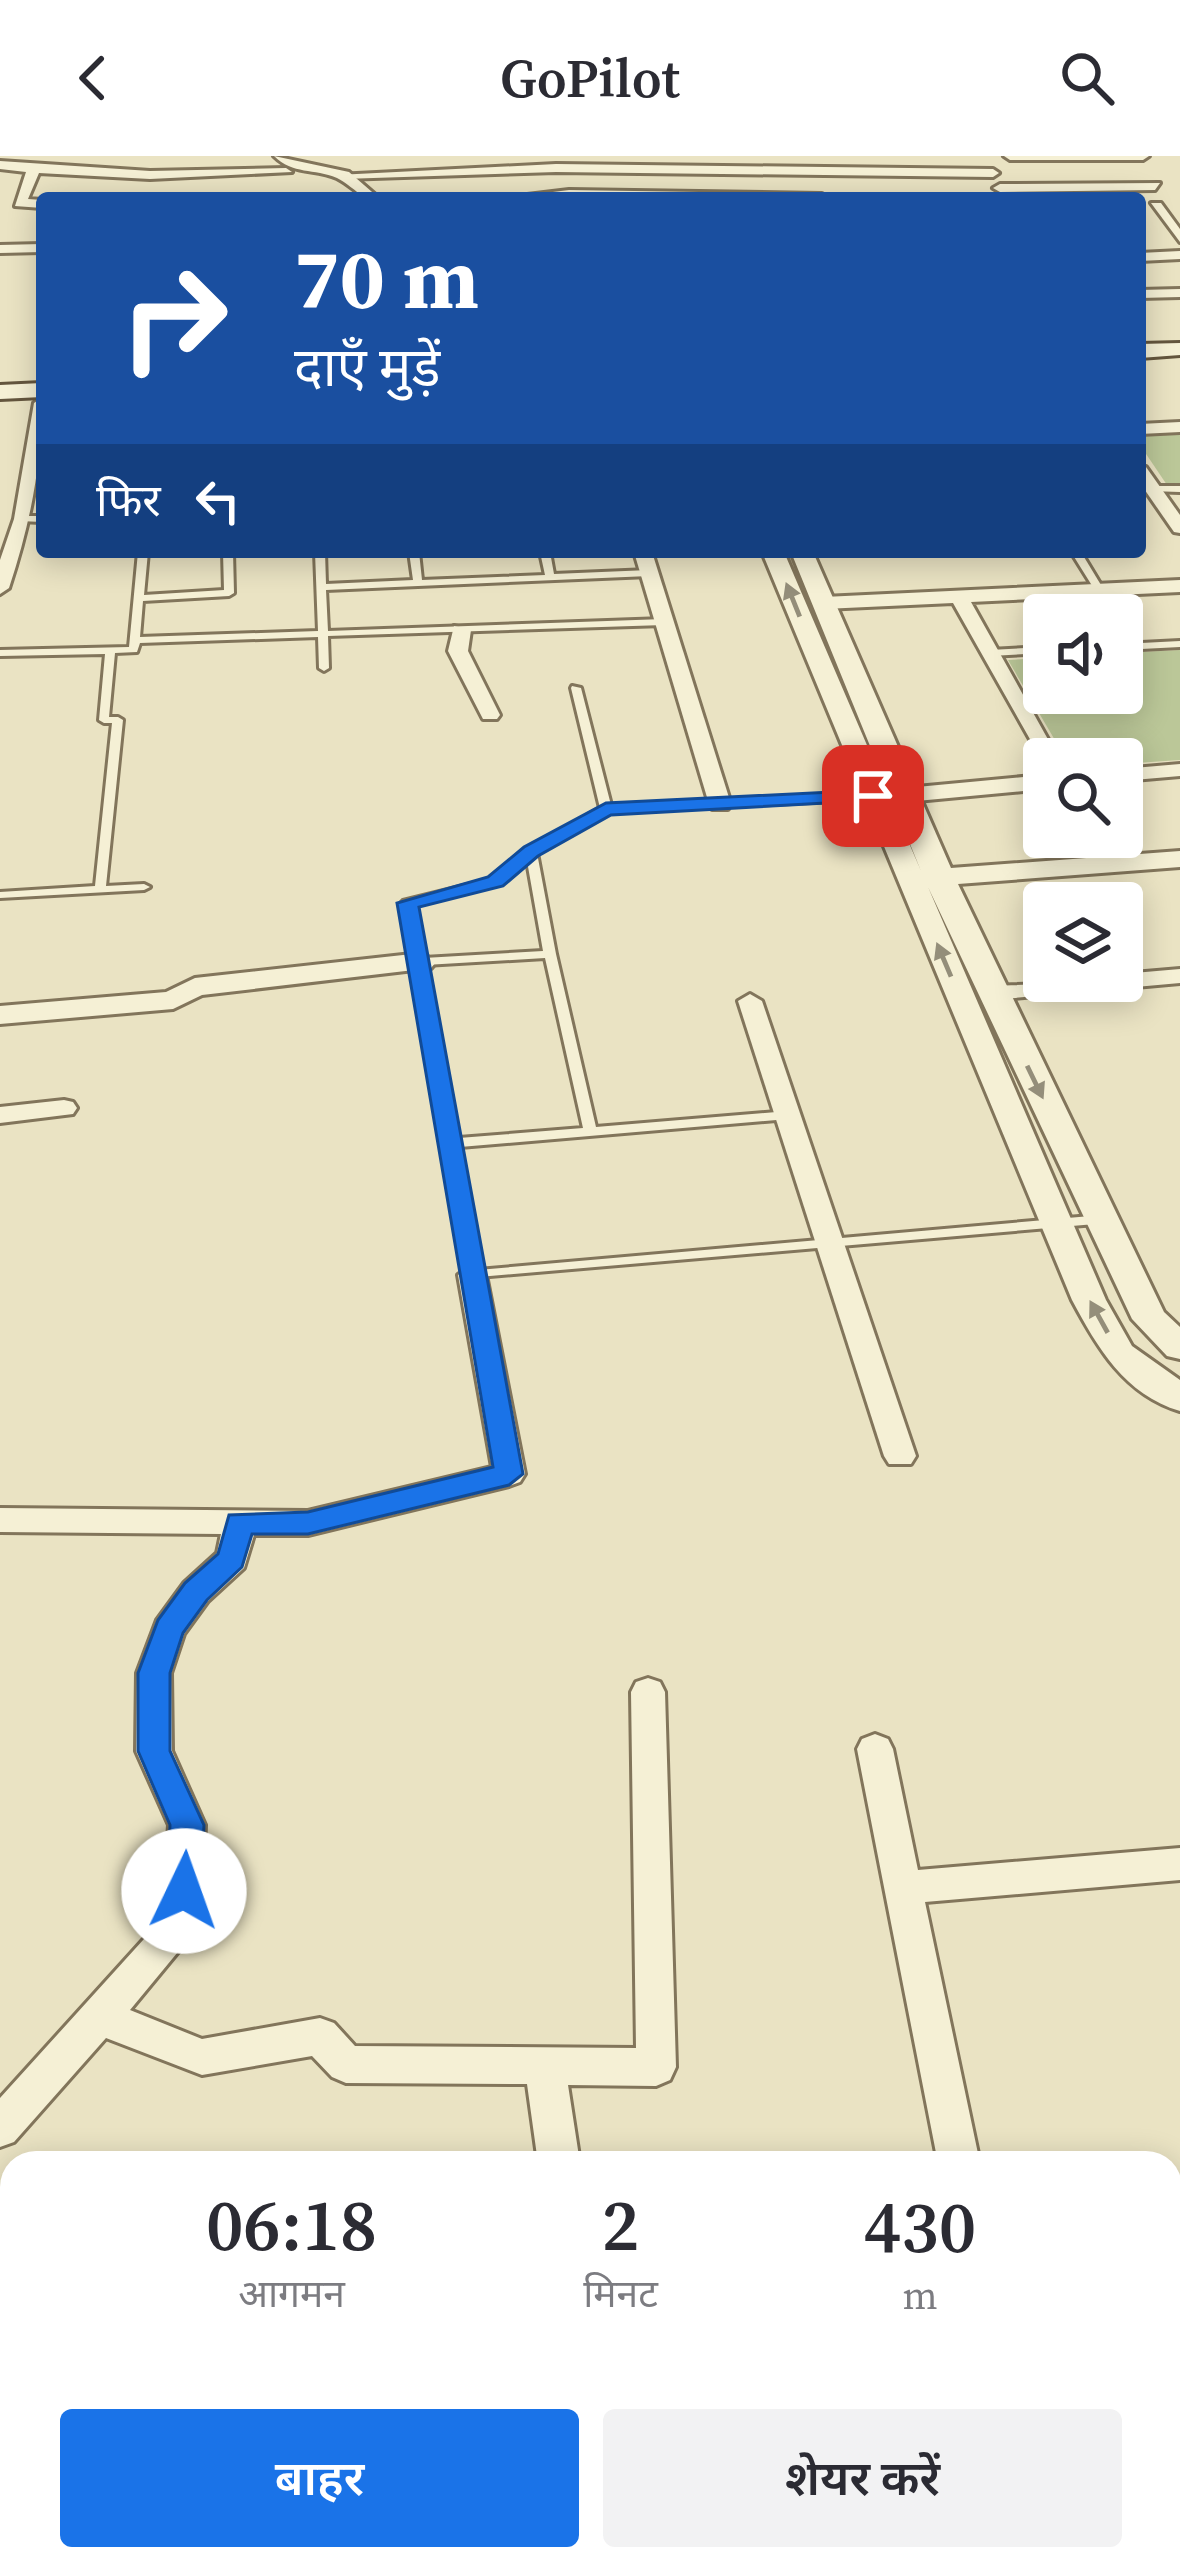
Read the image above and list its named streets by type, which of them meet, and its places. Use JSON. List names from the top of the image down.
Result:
{
  "page": {
    "header": "GoPilot",
    "turn": ["70 m", "दाएँ मुड़ें"],
    "then": "फिर",
    "eta": [
      "06:18",
      "आगमन",
      "2",
      "मिनट",
      "430",
      "m"
    ],
    "buttons": ["बाहर", "शेयर करें"]
  }
}
